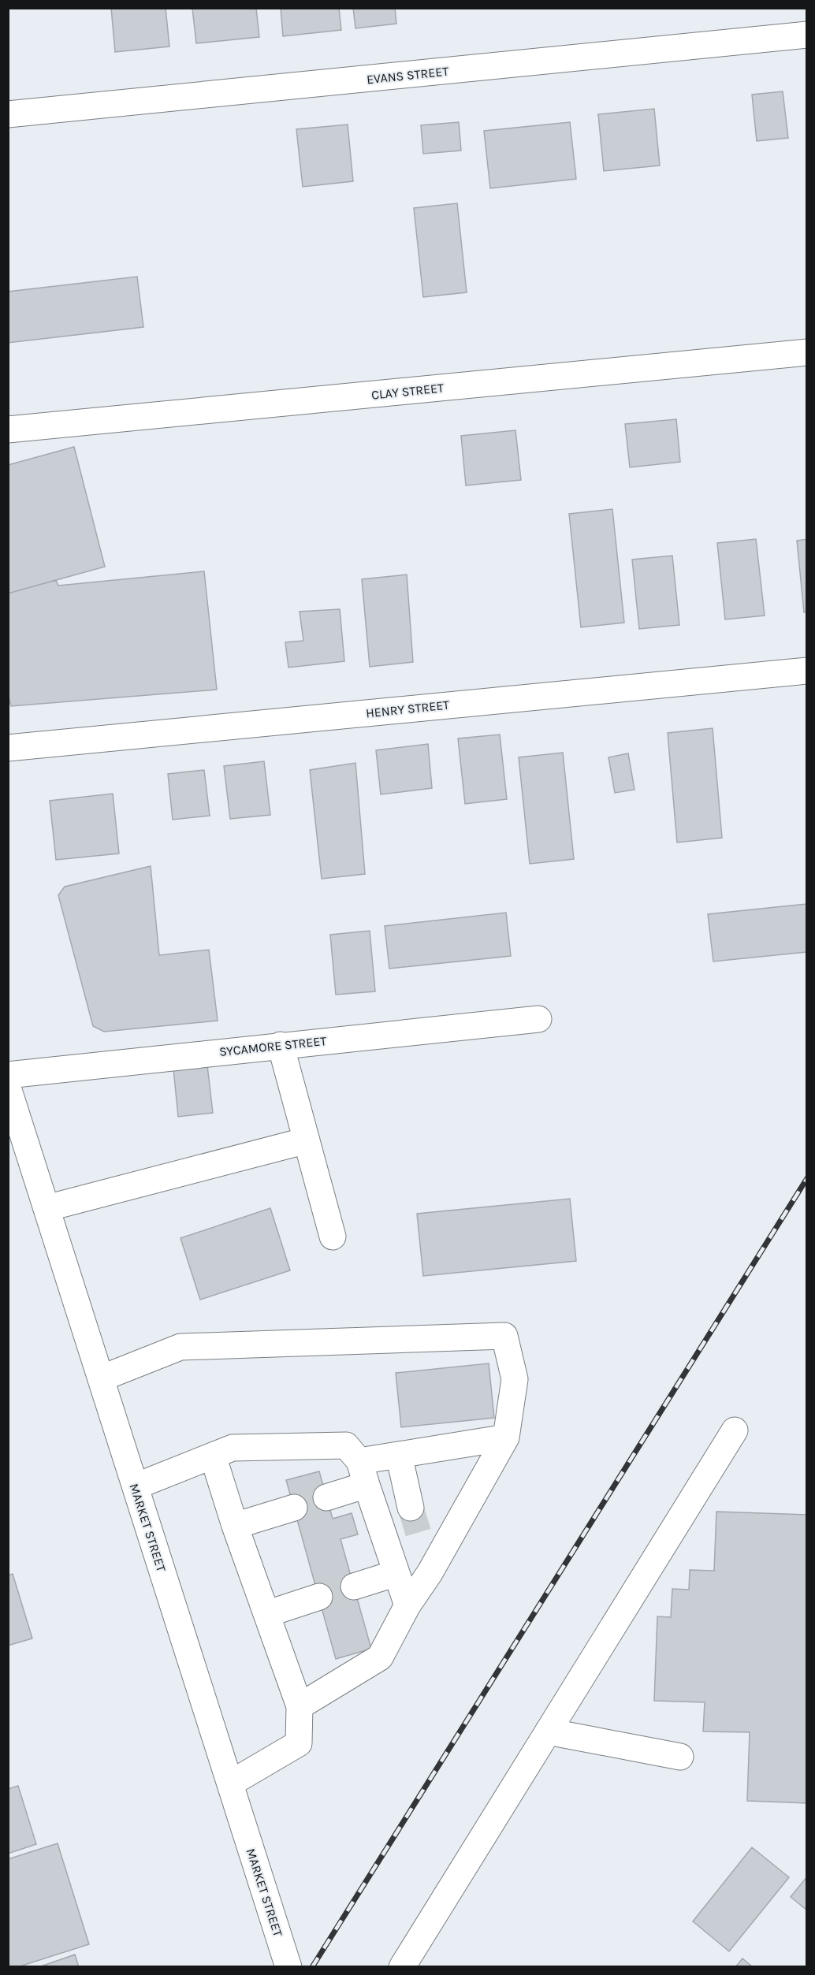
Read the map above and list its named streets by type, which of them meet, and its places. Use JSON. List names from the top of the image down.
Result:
{
  "streets": {
    "street": [
      "EVANS STREET",
      "CLAY STREET",
      "HENRY STREET",
      "SYCAMORE STREET",
      "MARKET STREET"
    ]
  }
}
